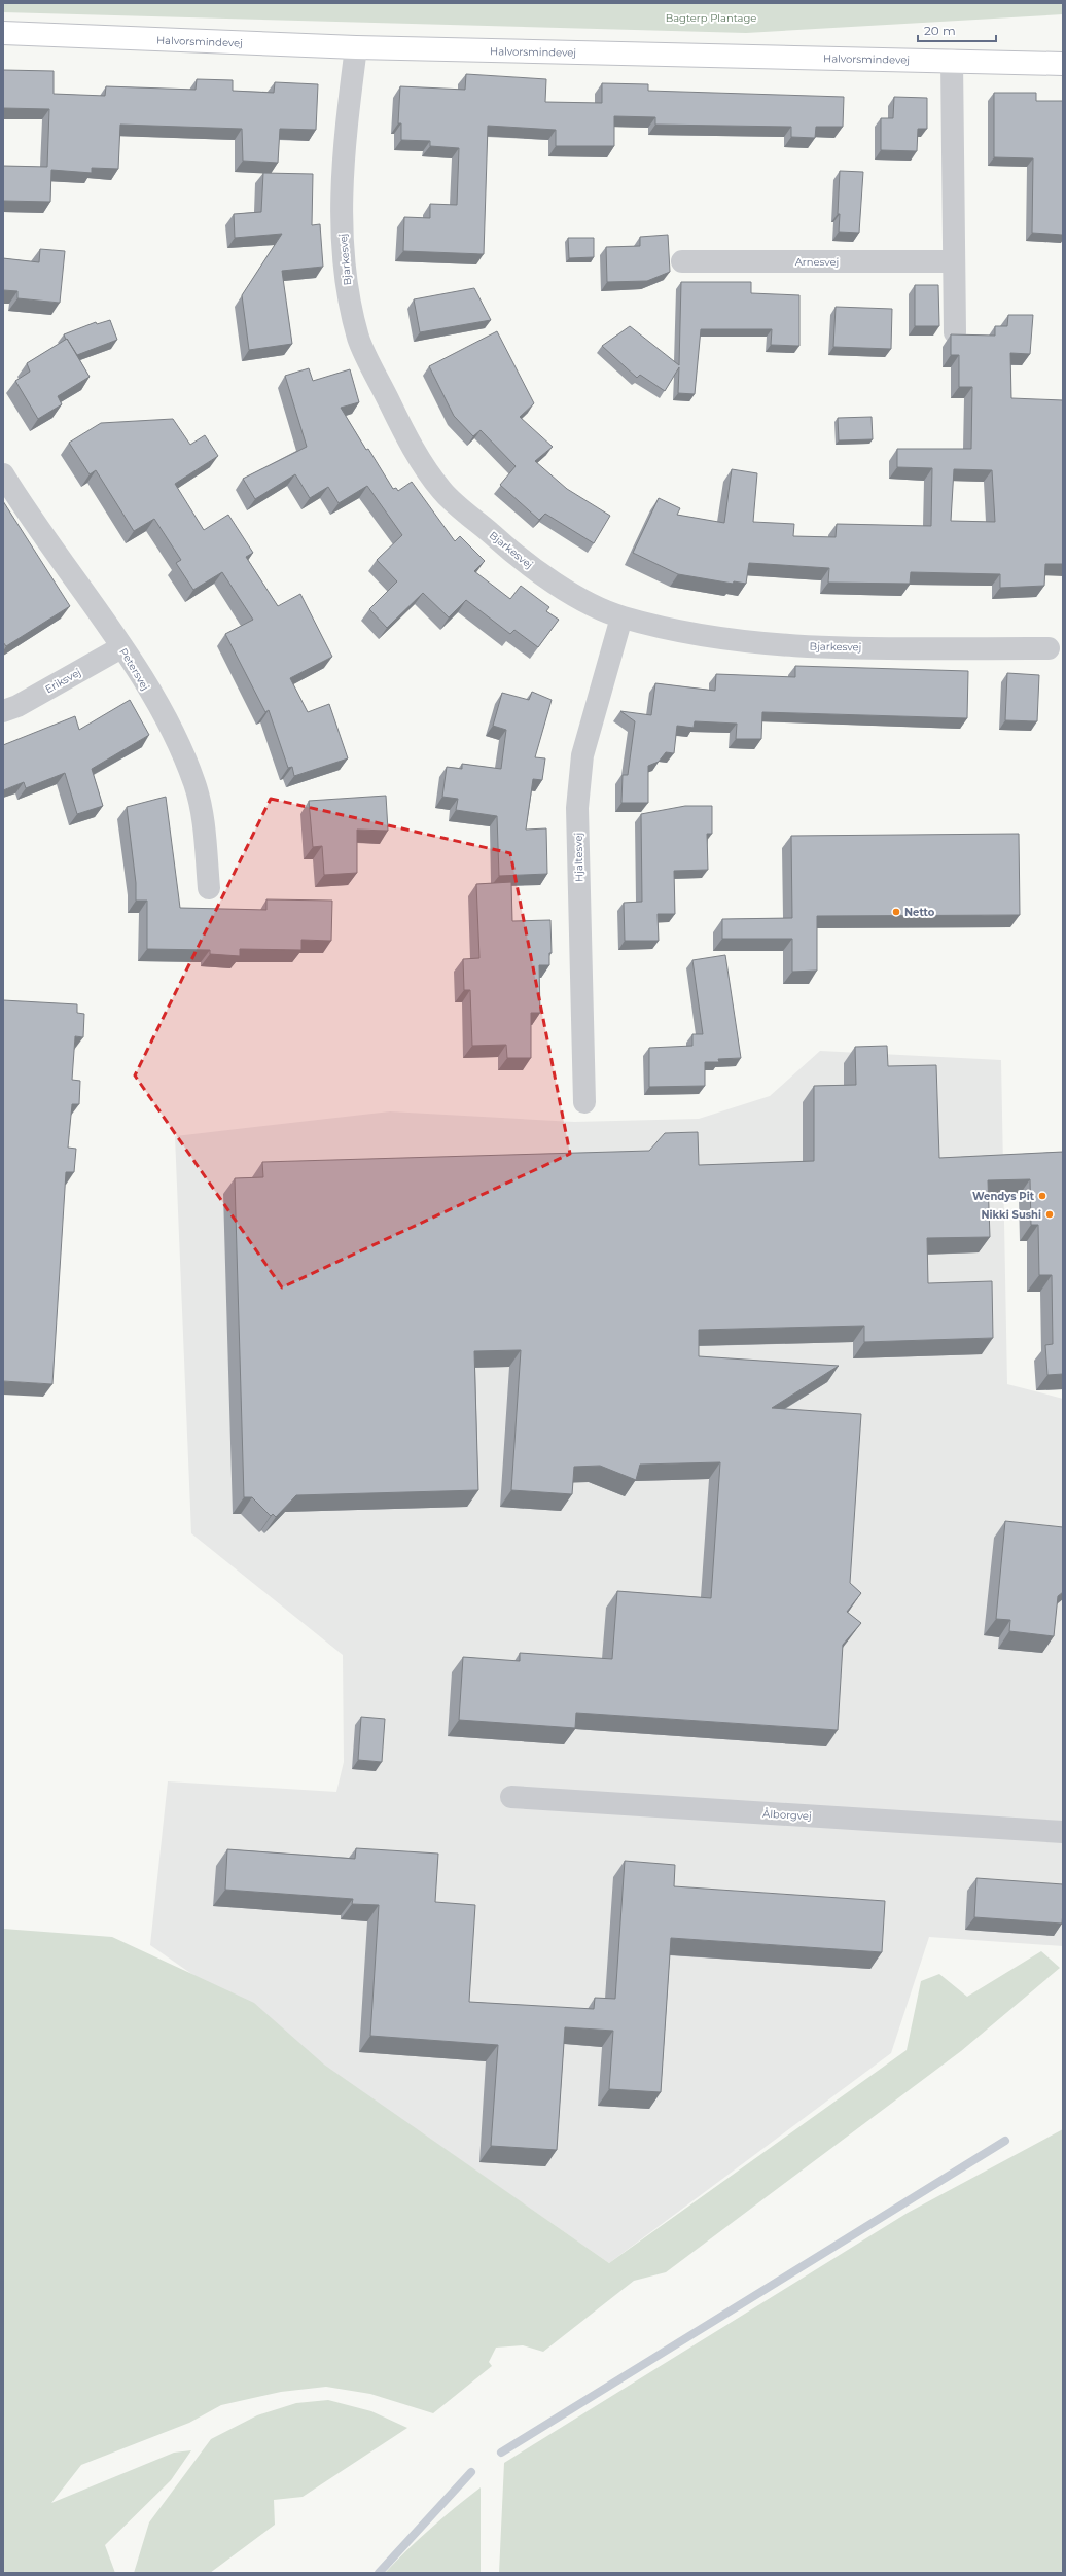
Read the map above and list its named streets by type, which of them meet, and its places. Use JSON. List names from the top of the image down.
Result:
{
  "streets": {
    "street": [
      "Halvorsmindevej",
      "Bjarkesvej",
      "Arnesvej",
      "Petersvej",
      "Eriksvej",
      "Hjaltesvej",
      "Ålborgvej"
    ]
  },
  "crossings": [
    ["Halvorsmindevej", "Bjarkesvej"],
    ["Bjarkesvej", "Hjaltesvej"],
    ["Petersvej", "Eriksvej"]
  ],
  "parks": ["Bagterp Plantage"],
  "places": ["Netto", "Wendys Pit", "Nikki Sushi"],
  "scale_bar": "20 m"
}
